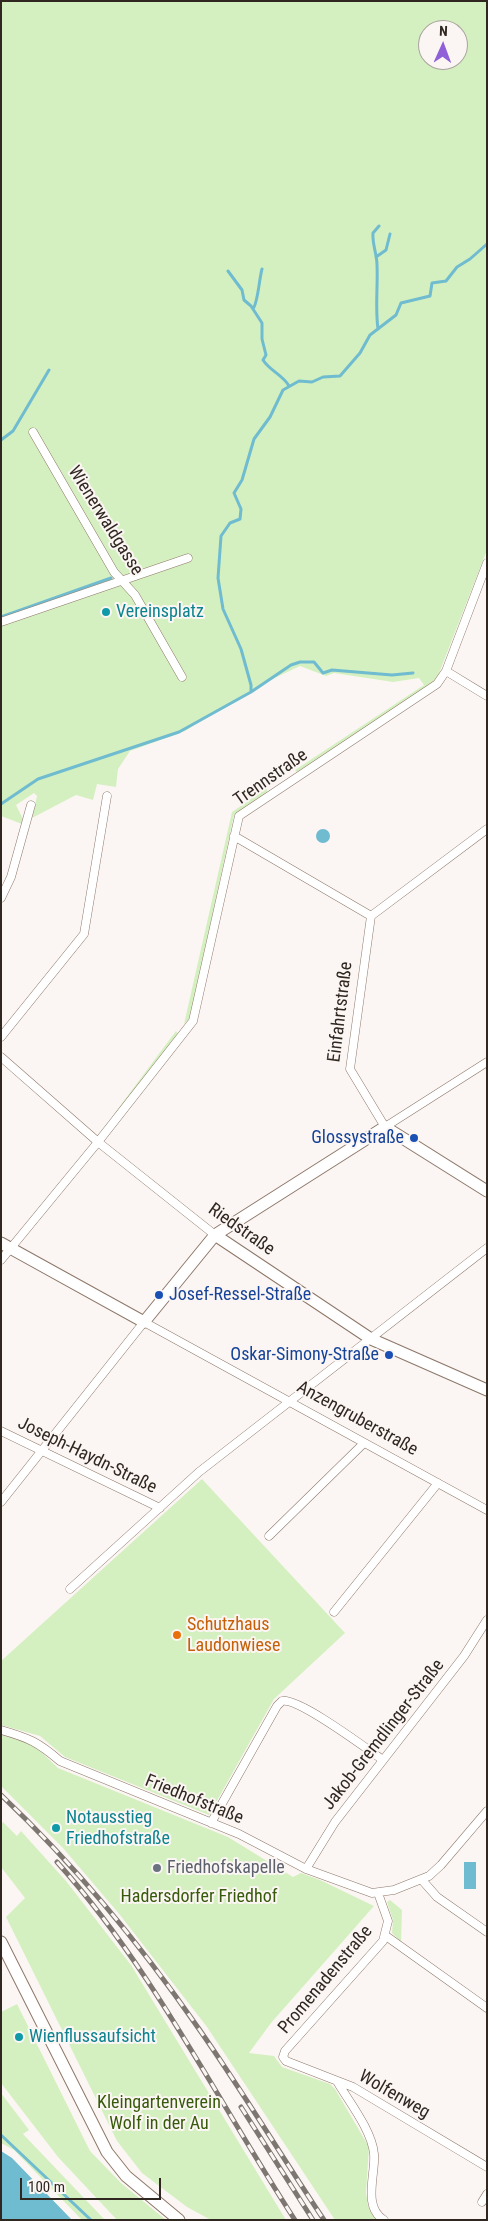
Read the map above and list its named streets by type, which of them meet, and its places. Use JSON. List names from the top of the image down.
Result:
{
  "streets": {
    "street": [
      "Wienerwaldgasse",
      "Trennstraße",
      "Einfahrtstraße",
      "Riedstraße",
      "Anzengruberstraße",
      "Joseph-Haydn-Straße",
      "Jakob-Gremdlinger-Straße",
      "Friedhofstraße",
      "Promenadenstraße",
      "Wolfenweg"
    ]
  },
  "crossings": [
    ["Trennstraße", "Riedstraße"],
    ["Trennstraße", "Anzengruberstraße"],
    ["Jakob-Gremdlinger-Straße", "Friedhofstraße"],
    ["Friedhofstraße", "Promenadenstraße"],
    ["Promenadenstraße", "Wolfenweg"]
  ],
  "parks": ["Hadersdorfer Friedhof", "Kleingartenverein Wolf in der Au"],
  "places": [
    "Vereinsplatz",
    "Glossystraße",
    "Josef-Ressel-Straße",
    "Oskar-Simony-Straße",
    "Schutzhaus Laudonwiese",
    "Notausstieg Friedhofstraße",
    "Friedhofskapelle",
    "Wienflussaufsicht"
  ],
  "scale_bar": "100 m",
  "north": "top"
}
